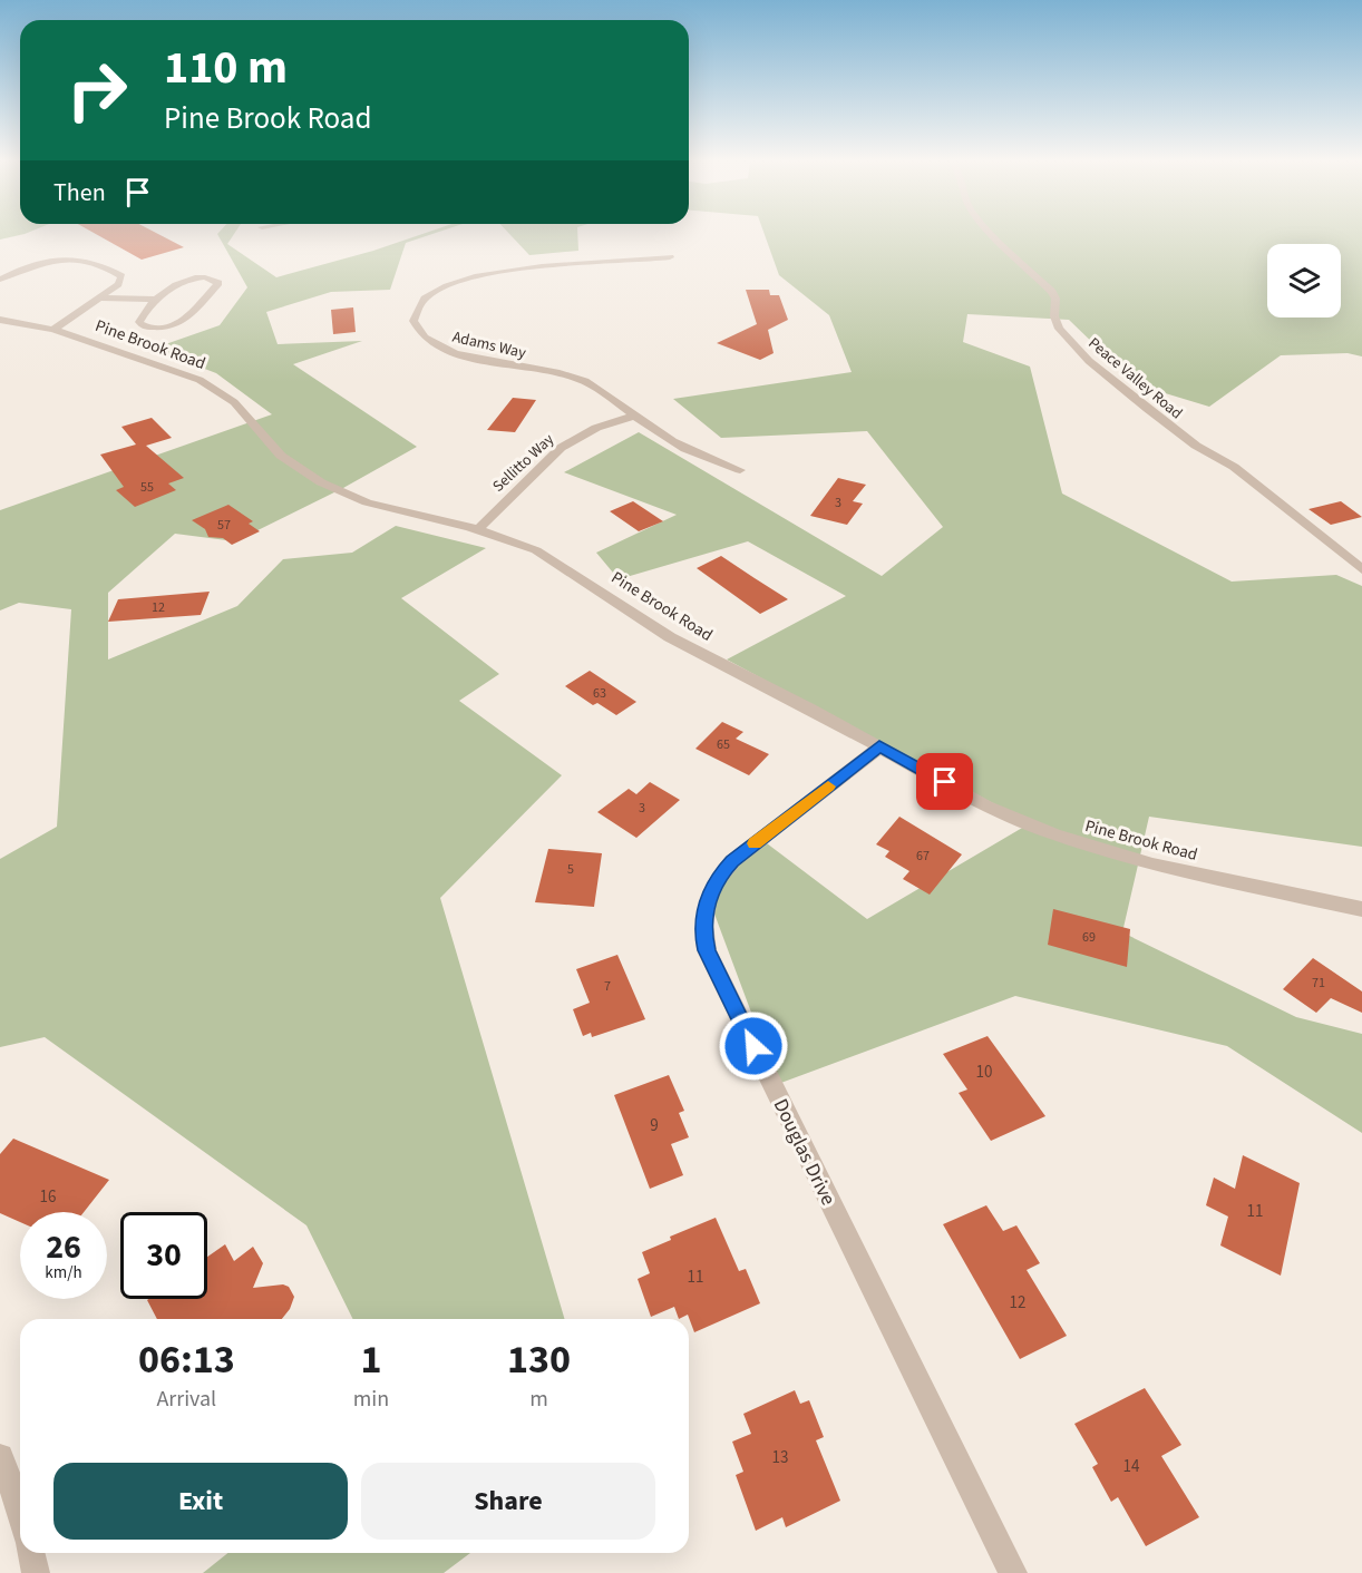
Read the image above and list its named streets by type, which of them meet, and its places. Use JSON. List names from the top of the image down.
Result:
{
  "streets": {
    "street": [
      "Pine Brook Road",
      "Adams Way",
      "Peace Valley Road",
      "Sellitto Way",
      "Douglas Drive"
    ]
  },
  "crossings": [
    ["Pine Brook Road", "Sellitto Way"],
    ["Pine Brook Road", "Douglas Drive"],
    ["Adams Way", "Sellitto Way"]
  ],
  "house_numbers": [
    "55",
    "3",
    "57",
    "12",
    "63",
    "65",
    "3",
    "67",
    "5",
    "69",
    "71",
    "7",
    "10",
    "9",
    "16",
    "11",
    "11",
    "12",
    "13",
    "14"
  ],
  "page": {
    "turn": ["110 m", "Pine Brook Road"],
    "then": "Then",
    "speed": "26 km/h",
    "limit": "30",
    "eta": [
      "06:13",
      "Arrival",
      "1",
      "min",
      "130",
      "m"
    ],
    "buttons": ["Exit", "Share"]
  }
}
